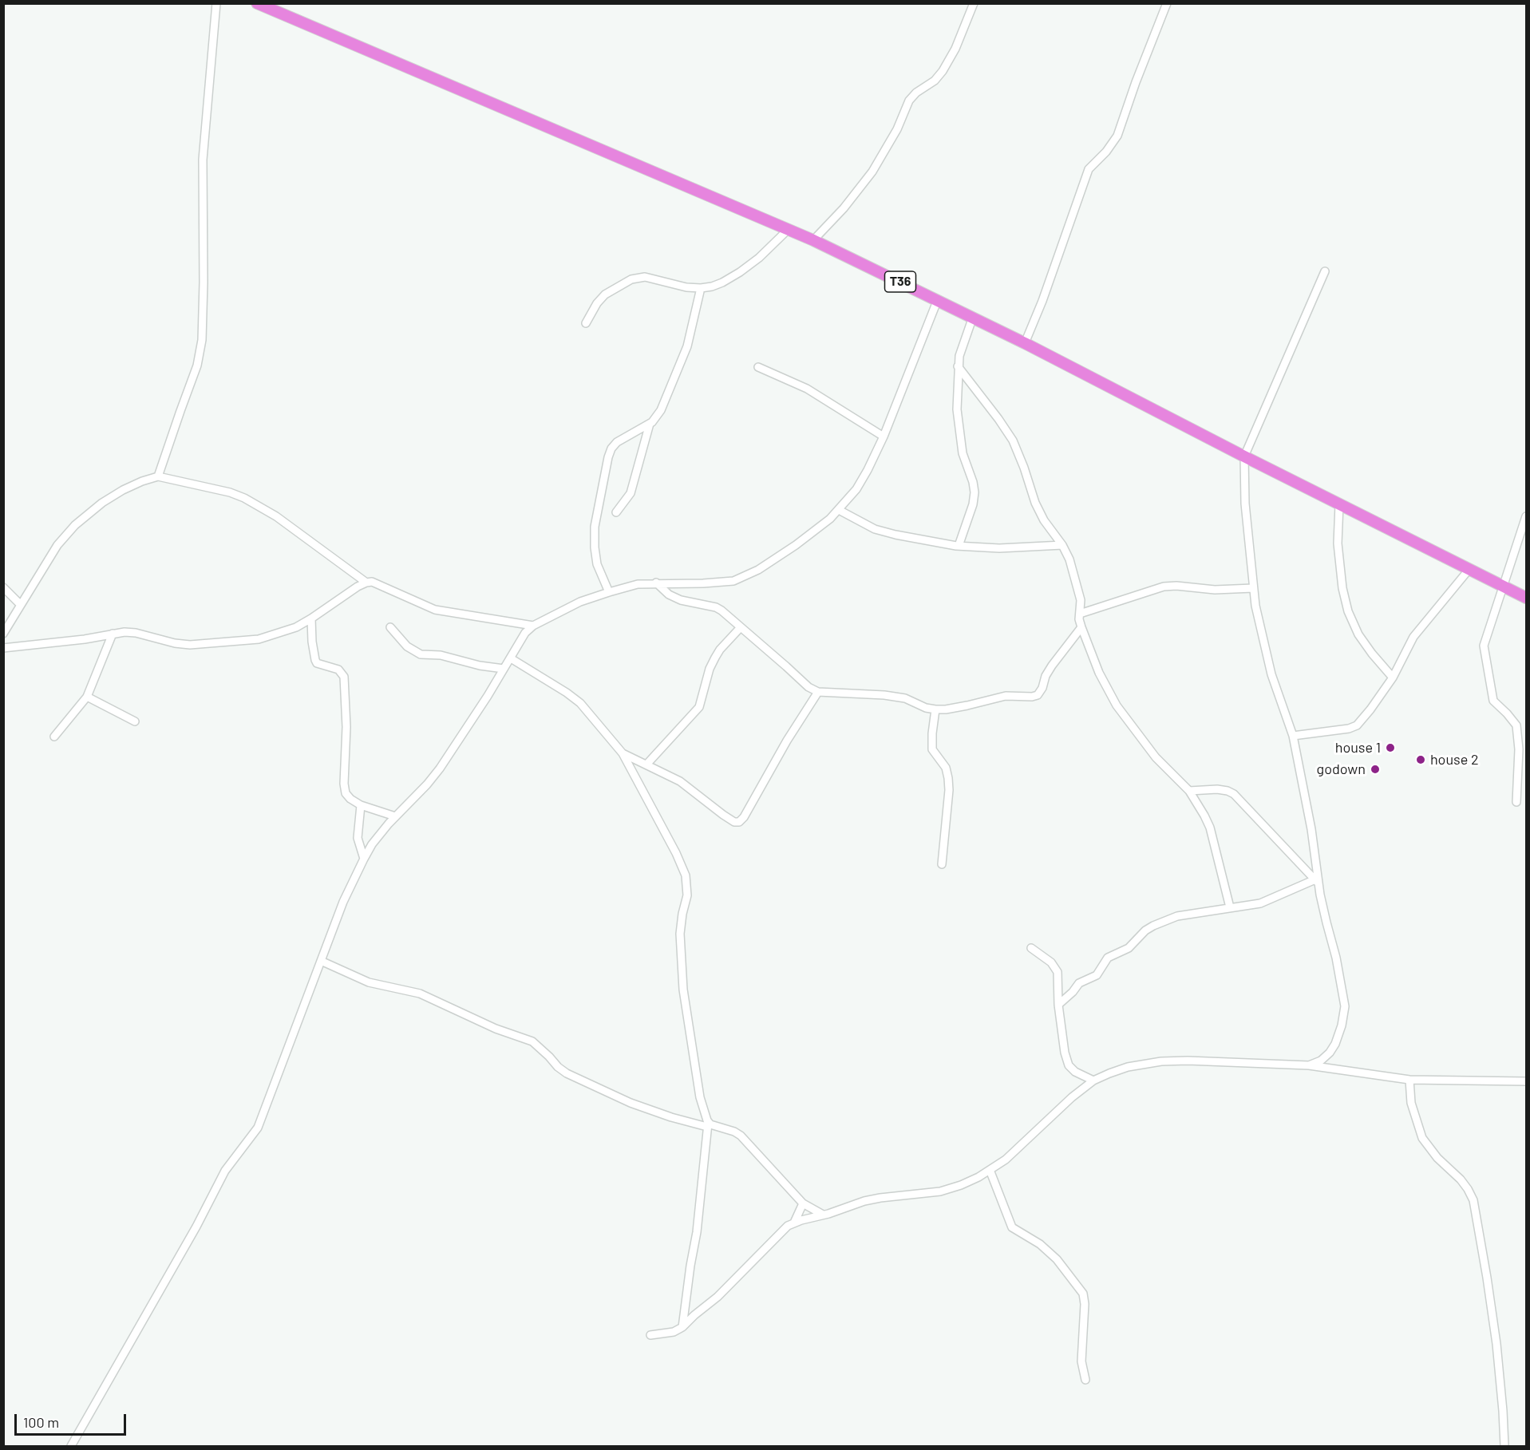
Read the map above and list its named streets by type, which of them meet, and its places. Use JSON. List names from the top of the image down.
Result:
{
  "streets": {
    "highway": ["T36"]
  },
  "places": ["house 1", "house 2", "godown"],
  "scale_bar": "100 m"
}
